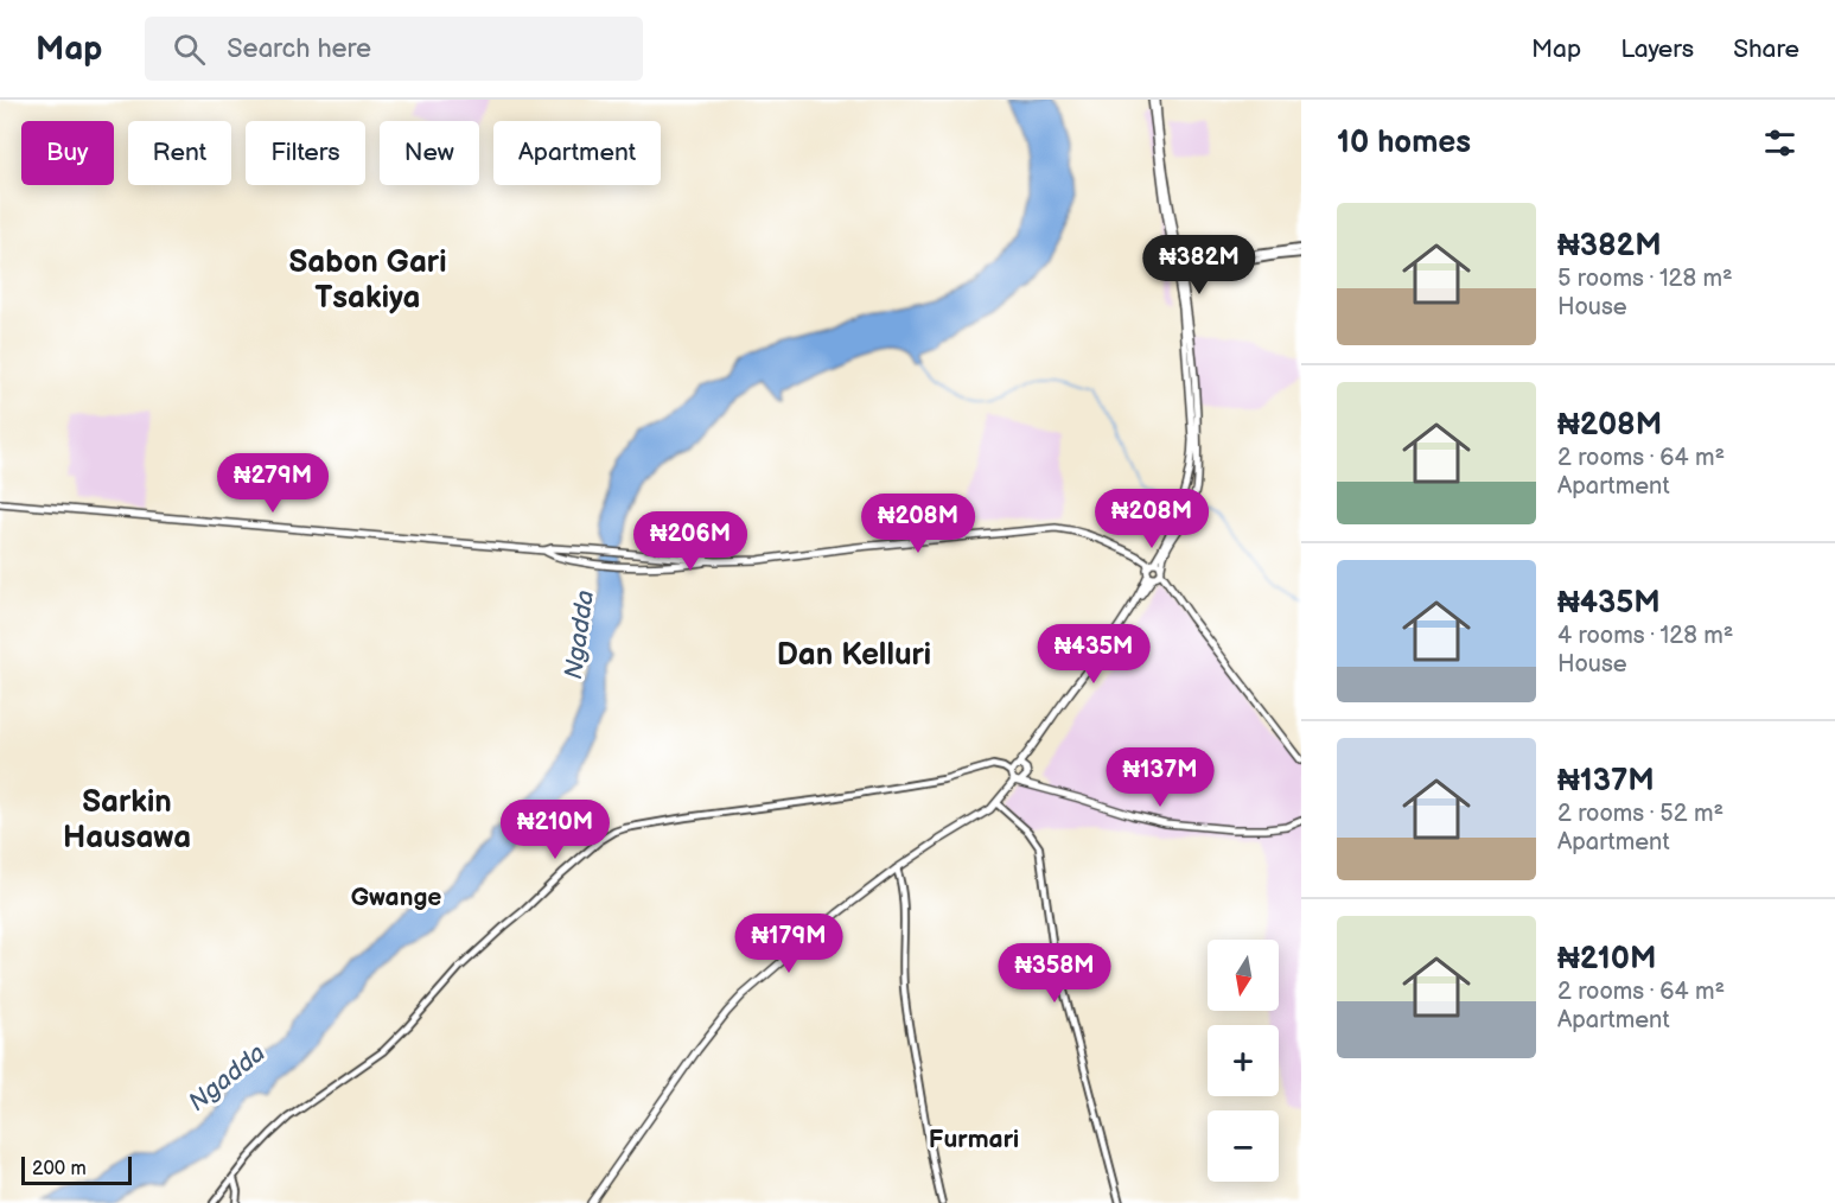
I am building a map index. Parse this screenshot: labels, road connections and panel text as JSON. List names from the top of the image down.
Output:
{
  "districts": [
    "Sabon Gari Tsakiya",
    "Dan Kelluri",
    "Sarkin Hausawa",
    "Gwange",
    "Furmari"
  ],
  "water": ["Ngadda"],
  "scale_bar": "200 m",
  "north": "bottom",
  "page": {
    "header": "Map",
    "search": "Search here",
    "nav": ["Map", "Layers", "Share"],
    "heading": "10 homes",
    "chip": [
      "Buy",
      "Rent",
      "Filters",
      "New",
      "Apartment"
    ],
    "list": [
      {
        "name": "₦382M",
        "note": "5 rooms · 128 m² · House"
      },
      {
        "name": "₦208M",
        "note": "2 rooms · 64 m² · Apartment"
      },
      {
        "name": "₦435M",
        "note": "4 rooms · 128 m² · House"
      },
      {
        "name": "₦137M",
        "note": "2 rooms · 52 m² · Apartment"
      },
      {
        "name": "₦210M",
        "note": "2 rooms · 64 m² · Apartment"
      }
    ],
    "price": [
      "₦382M",
      "₦279M",
      "₦208M",
      "₦208M",
      "₦206M",
      "₦435M",
      "₦137M",
      "₦210M",
      "₦179M",
      "₦358M"
    ],
    "map_buttons": ["+", "−"],
    "scale": "200 m"
  }
}
